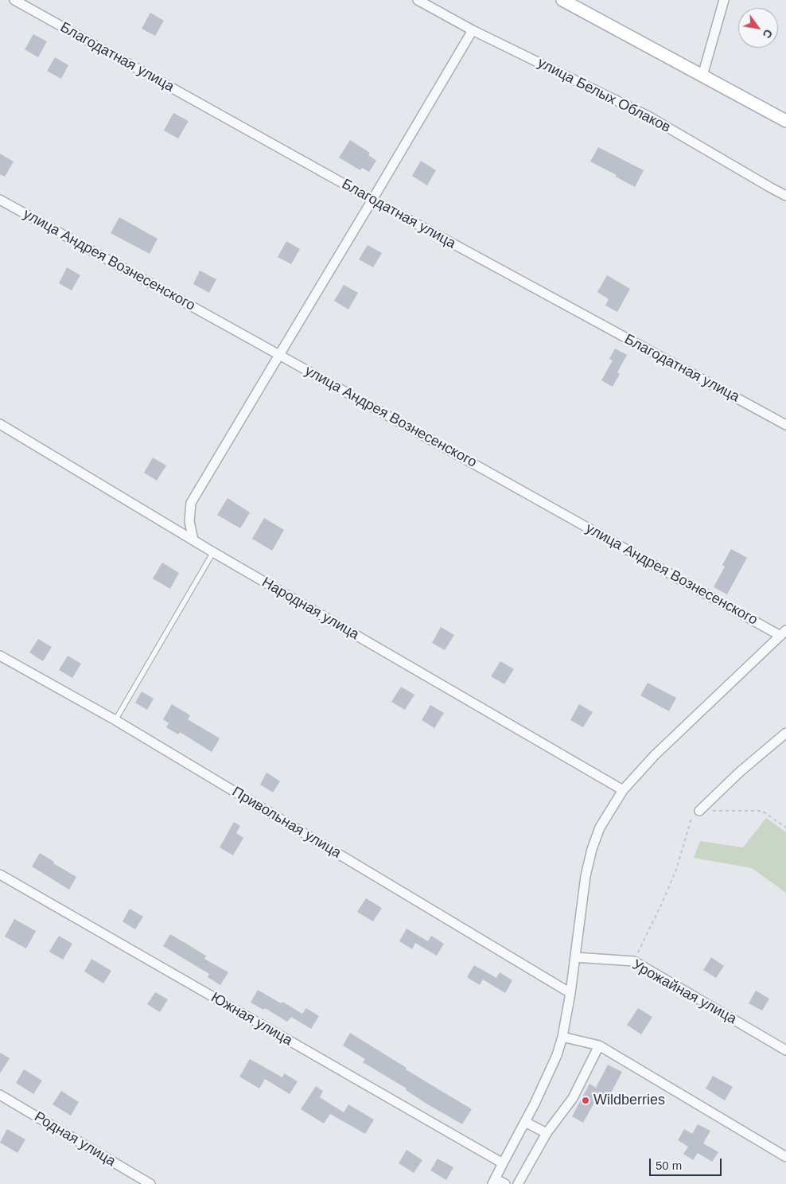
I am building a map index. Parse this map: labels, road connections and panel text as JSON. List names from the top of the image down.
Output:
{
  "streets": {
    "street": [
      "Благодатная улица",
      "улица Белых Облаков",
      "улица Андрея Вознесенского",
      "Народная улица",
      "Привольная улица",
      "Урожайная улица",
      "Южная улица",
      "Родная улица"
    ]
  },
  "places": ["Wildberries"],
  "scale_bar": "50 m",
  "north": "bottom right"
}
